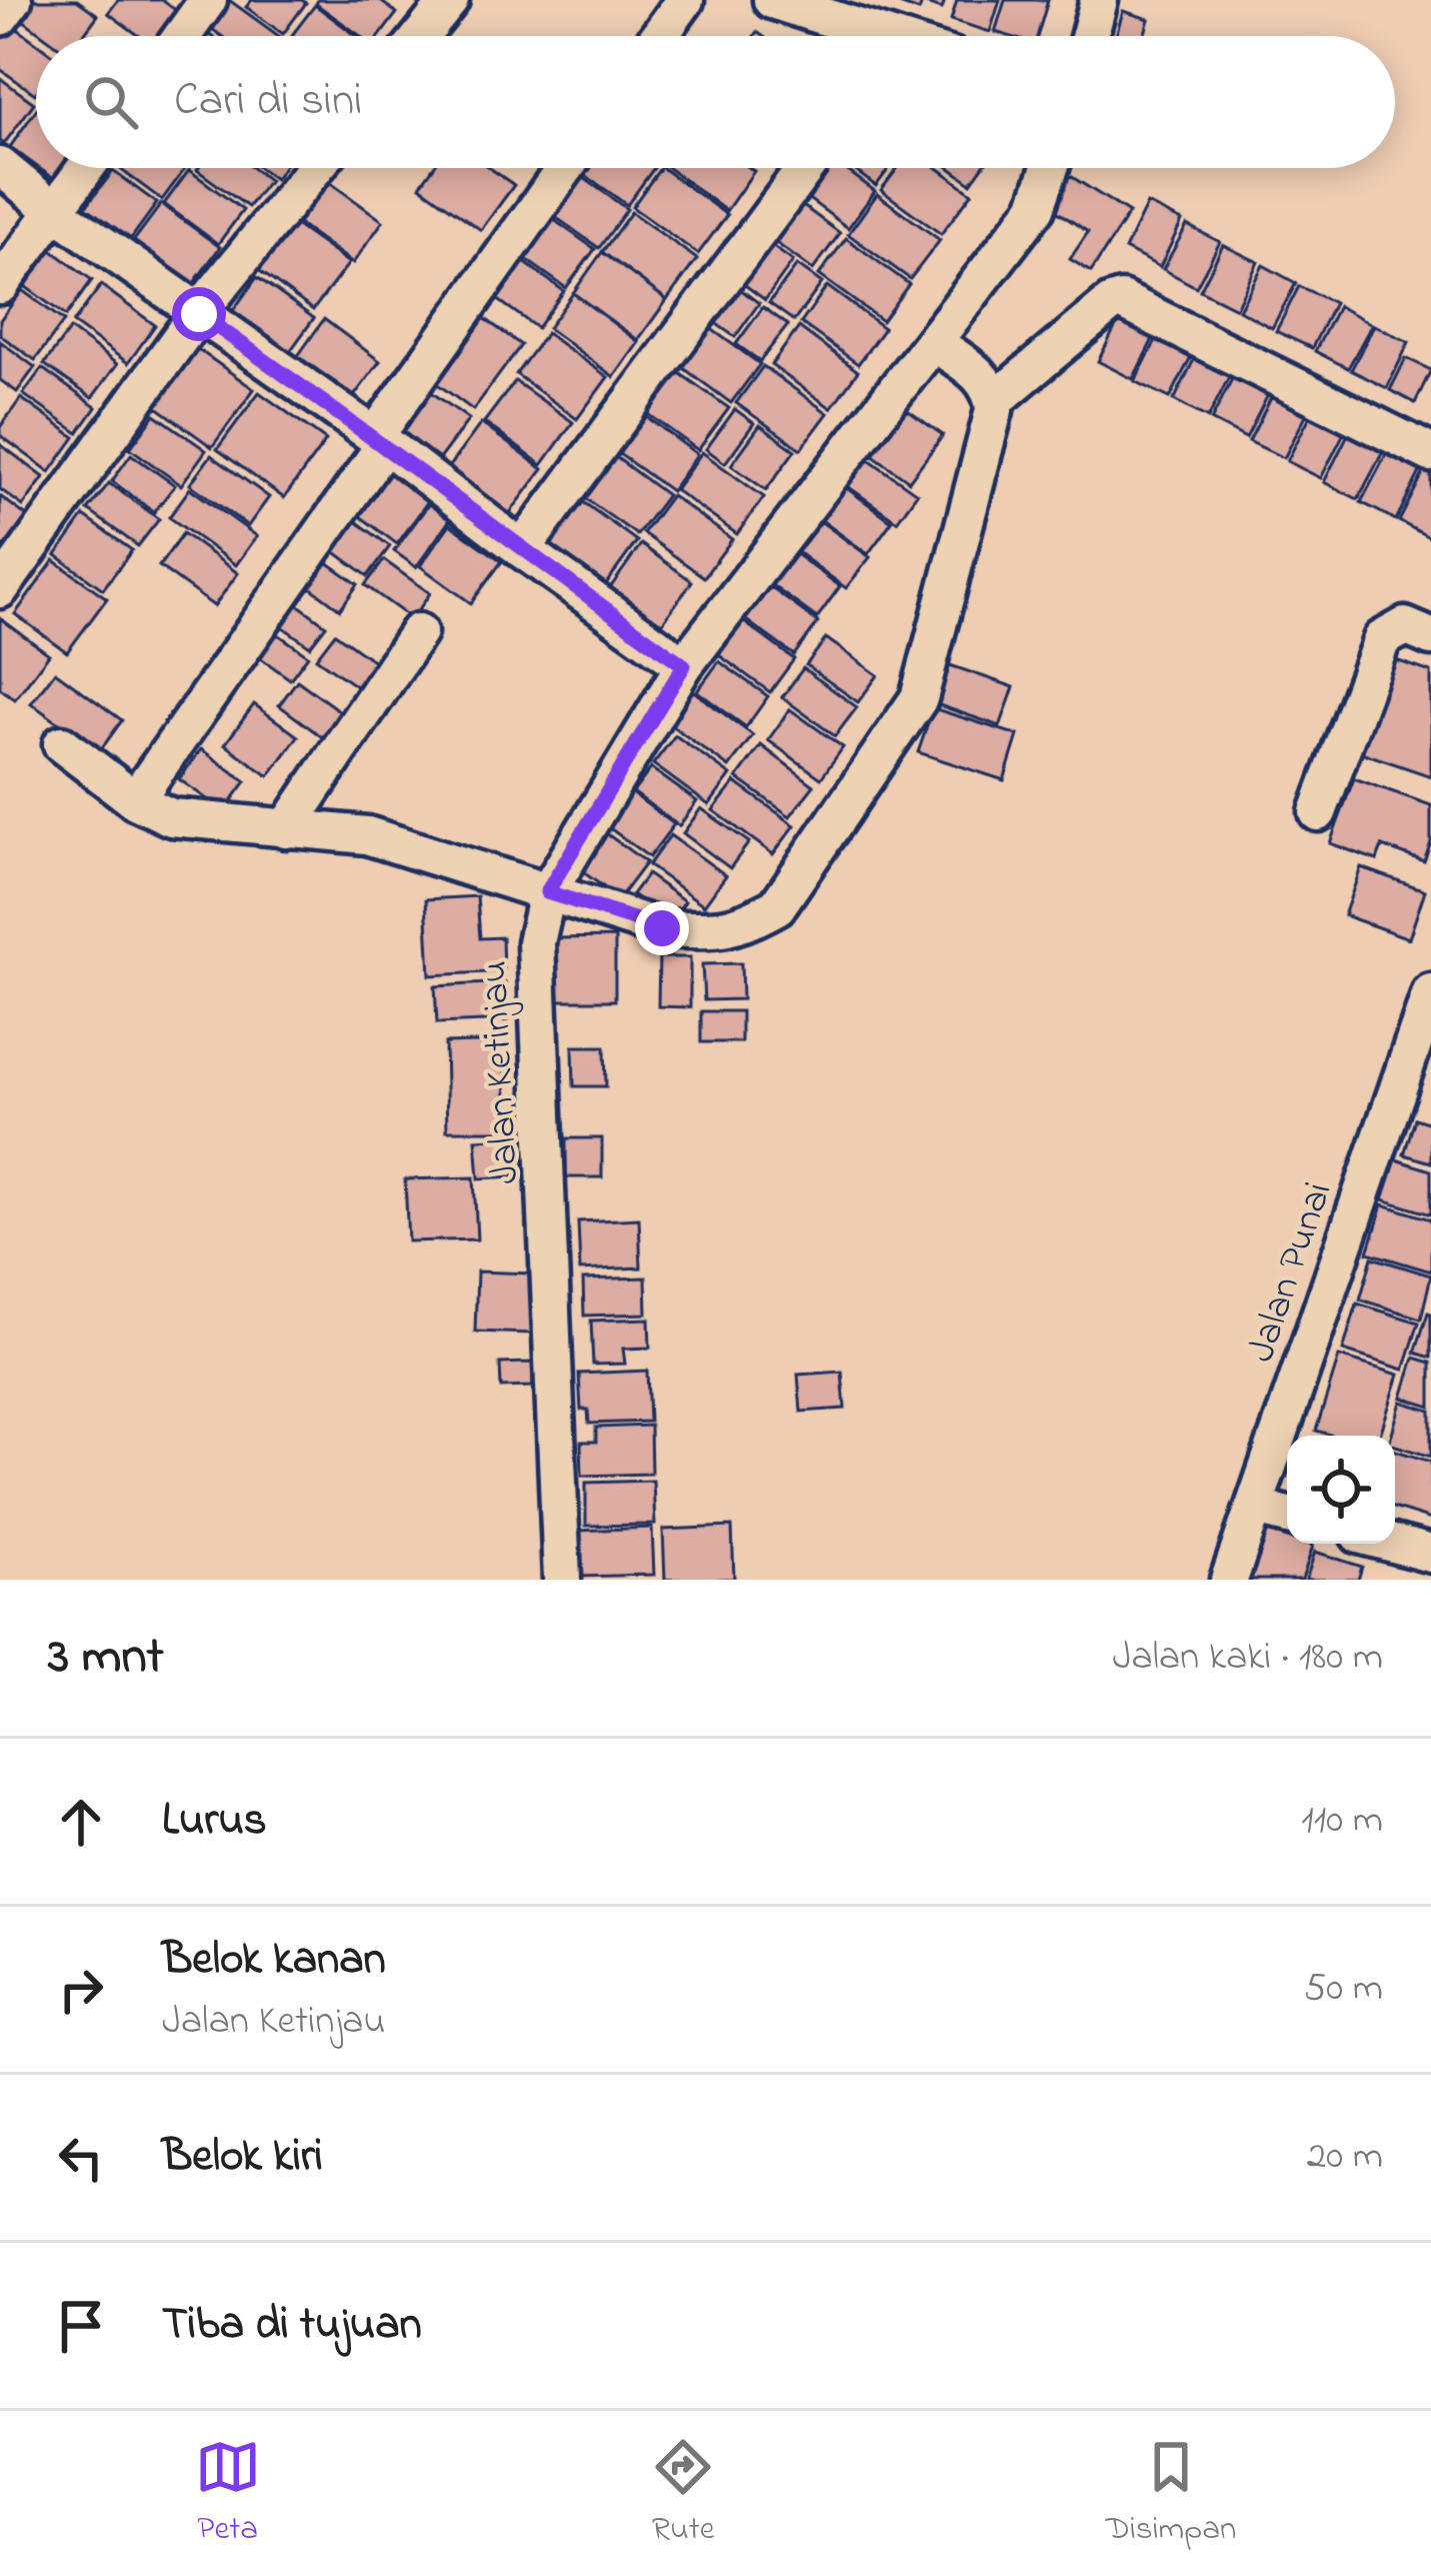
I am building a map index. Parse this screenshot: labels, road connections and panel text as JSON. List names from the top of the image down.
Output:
{
  "streets": {
    "street": ["Jalan Ketinjau", "Jalan Punai"]
  },
  "page": {
    "search": "Cari di sini",
    "heading": ["3 mnt", "Jalan kaki · 180 m"],
    "list": [
      ["Lurus", "110 m"],
      ["Belok kanan", "Jalan Ketinjau", "50 m"],
      ["Belok kiri", "20 m"],
      "Tiba di tujuan"
    ],
    "nav": ["Peta", "Rute", "Disimpan"]
  }
}
